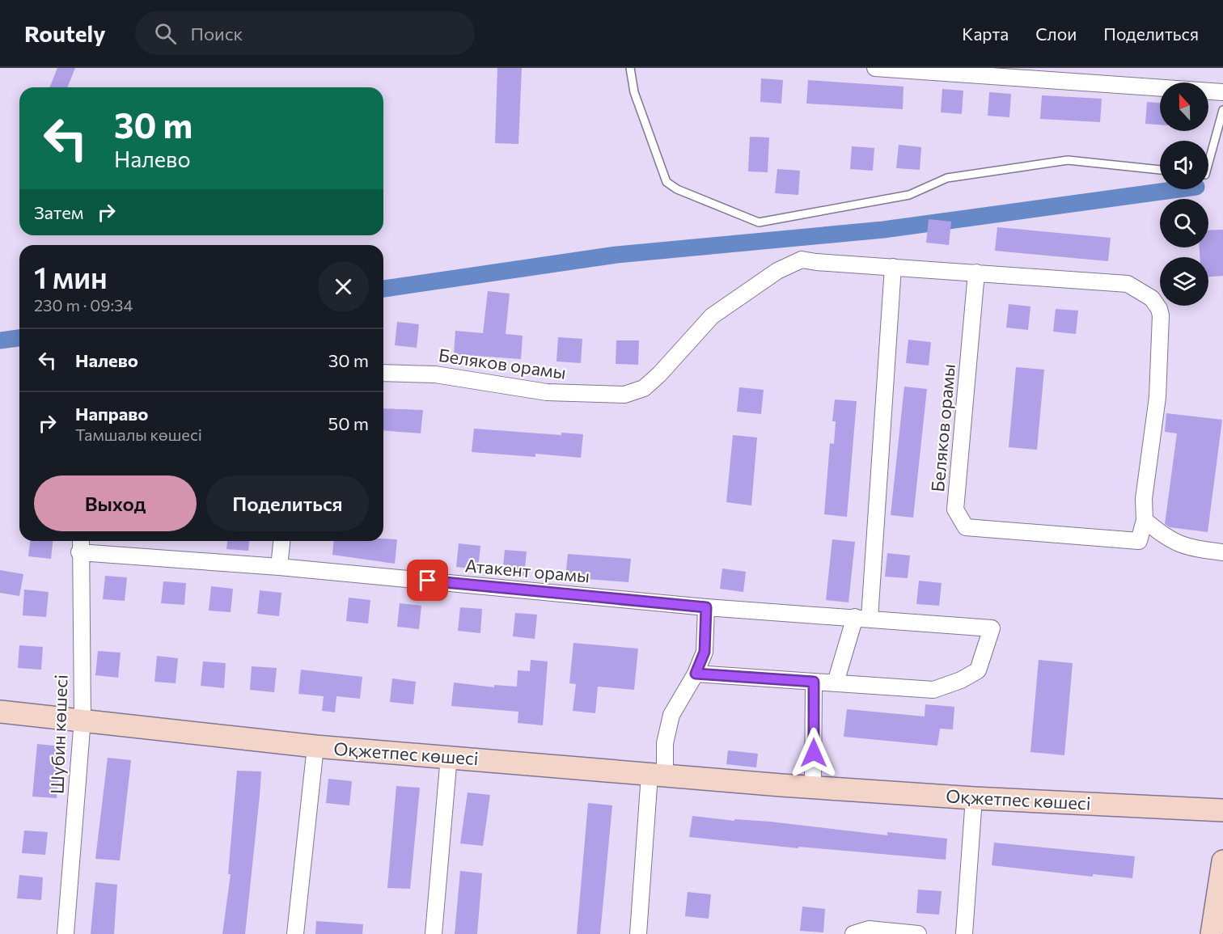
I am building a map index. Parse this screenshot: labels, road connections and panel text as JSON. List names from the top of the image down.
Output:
{
  "streets": {
    "street": [
      "Беляков орамы",
      "Атакент орамы",
      "Шубин көшесі",
      "Оқжетпес көшесі"
    ]
  },
  "crossings": [
    ["Атакент орамы", "Шубин көшесі"],
    ["Шубин көшесі", "Оқжетпес көшесі"]
  ],
  "north": "top",
  "page": {
    "header": "Routely",
    "search": "Поиск",
    "nav": ["Карта", "Слои", "Поделиться"],
    "turn": ["30 m", "Налево"],
    "then": "Затем",
    "heading": ["1 мин", "230 m · 09:34"],
    "list": [
      {
        "name": "Налево",
        "value": "30 m"
      },
      {
        "name": "Направо",
        "note": "Тамшалы көшесі",
        "value": "50 m"
      }
    ],
    "buttons": ["Выход", "Поделиться"]
  }
}
